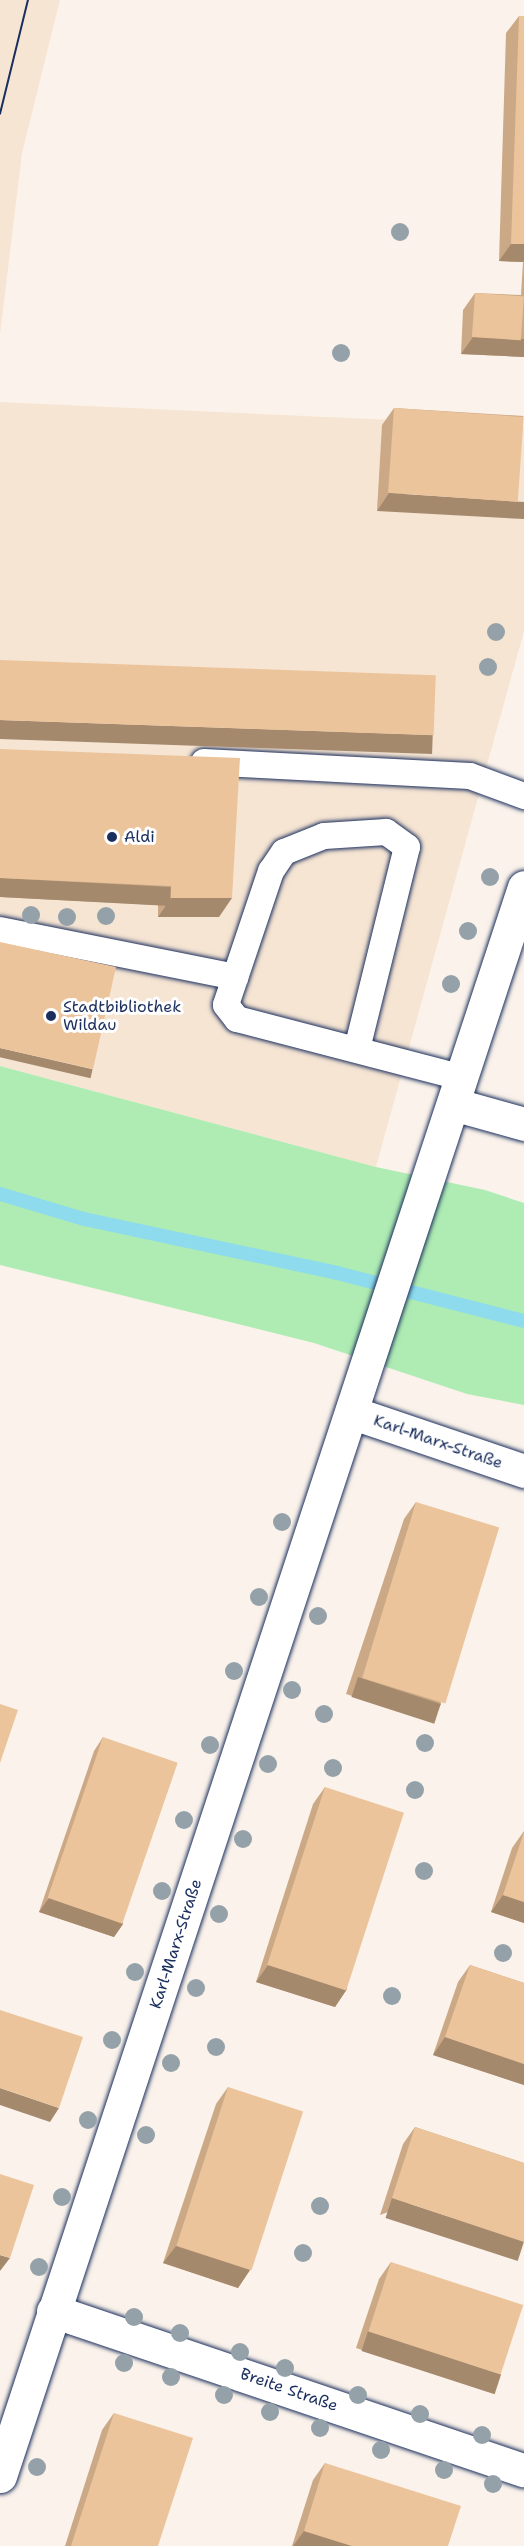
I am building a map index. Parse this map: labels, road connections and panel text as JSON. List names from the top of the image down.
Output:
{
  "streets": {
    "main road": ["Karl-Marx-Straße", "Breite Straße"]
  },
  "crossings": [
    ["Karl-Marx-Straße", "Breite Straße"]
  ],
  "places": ["Aldi", "Stadtbibliothek Wildau"]
}
